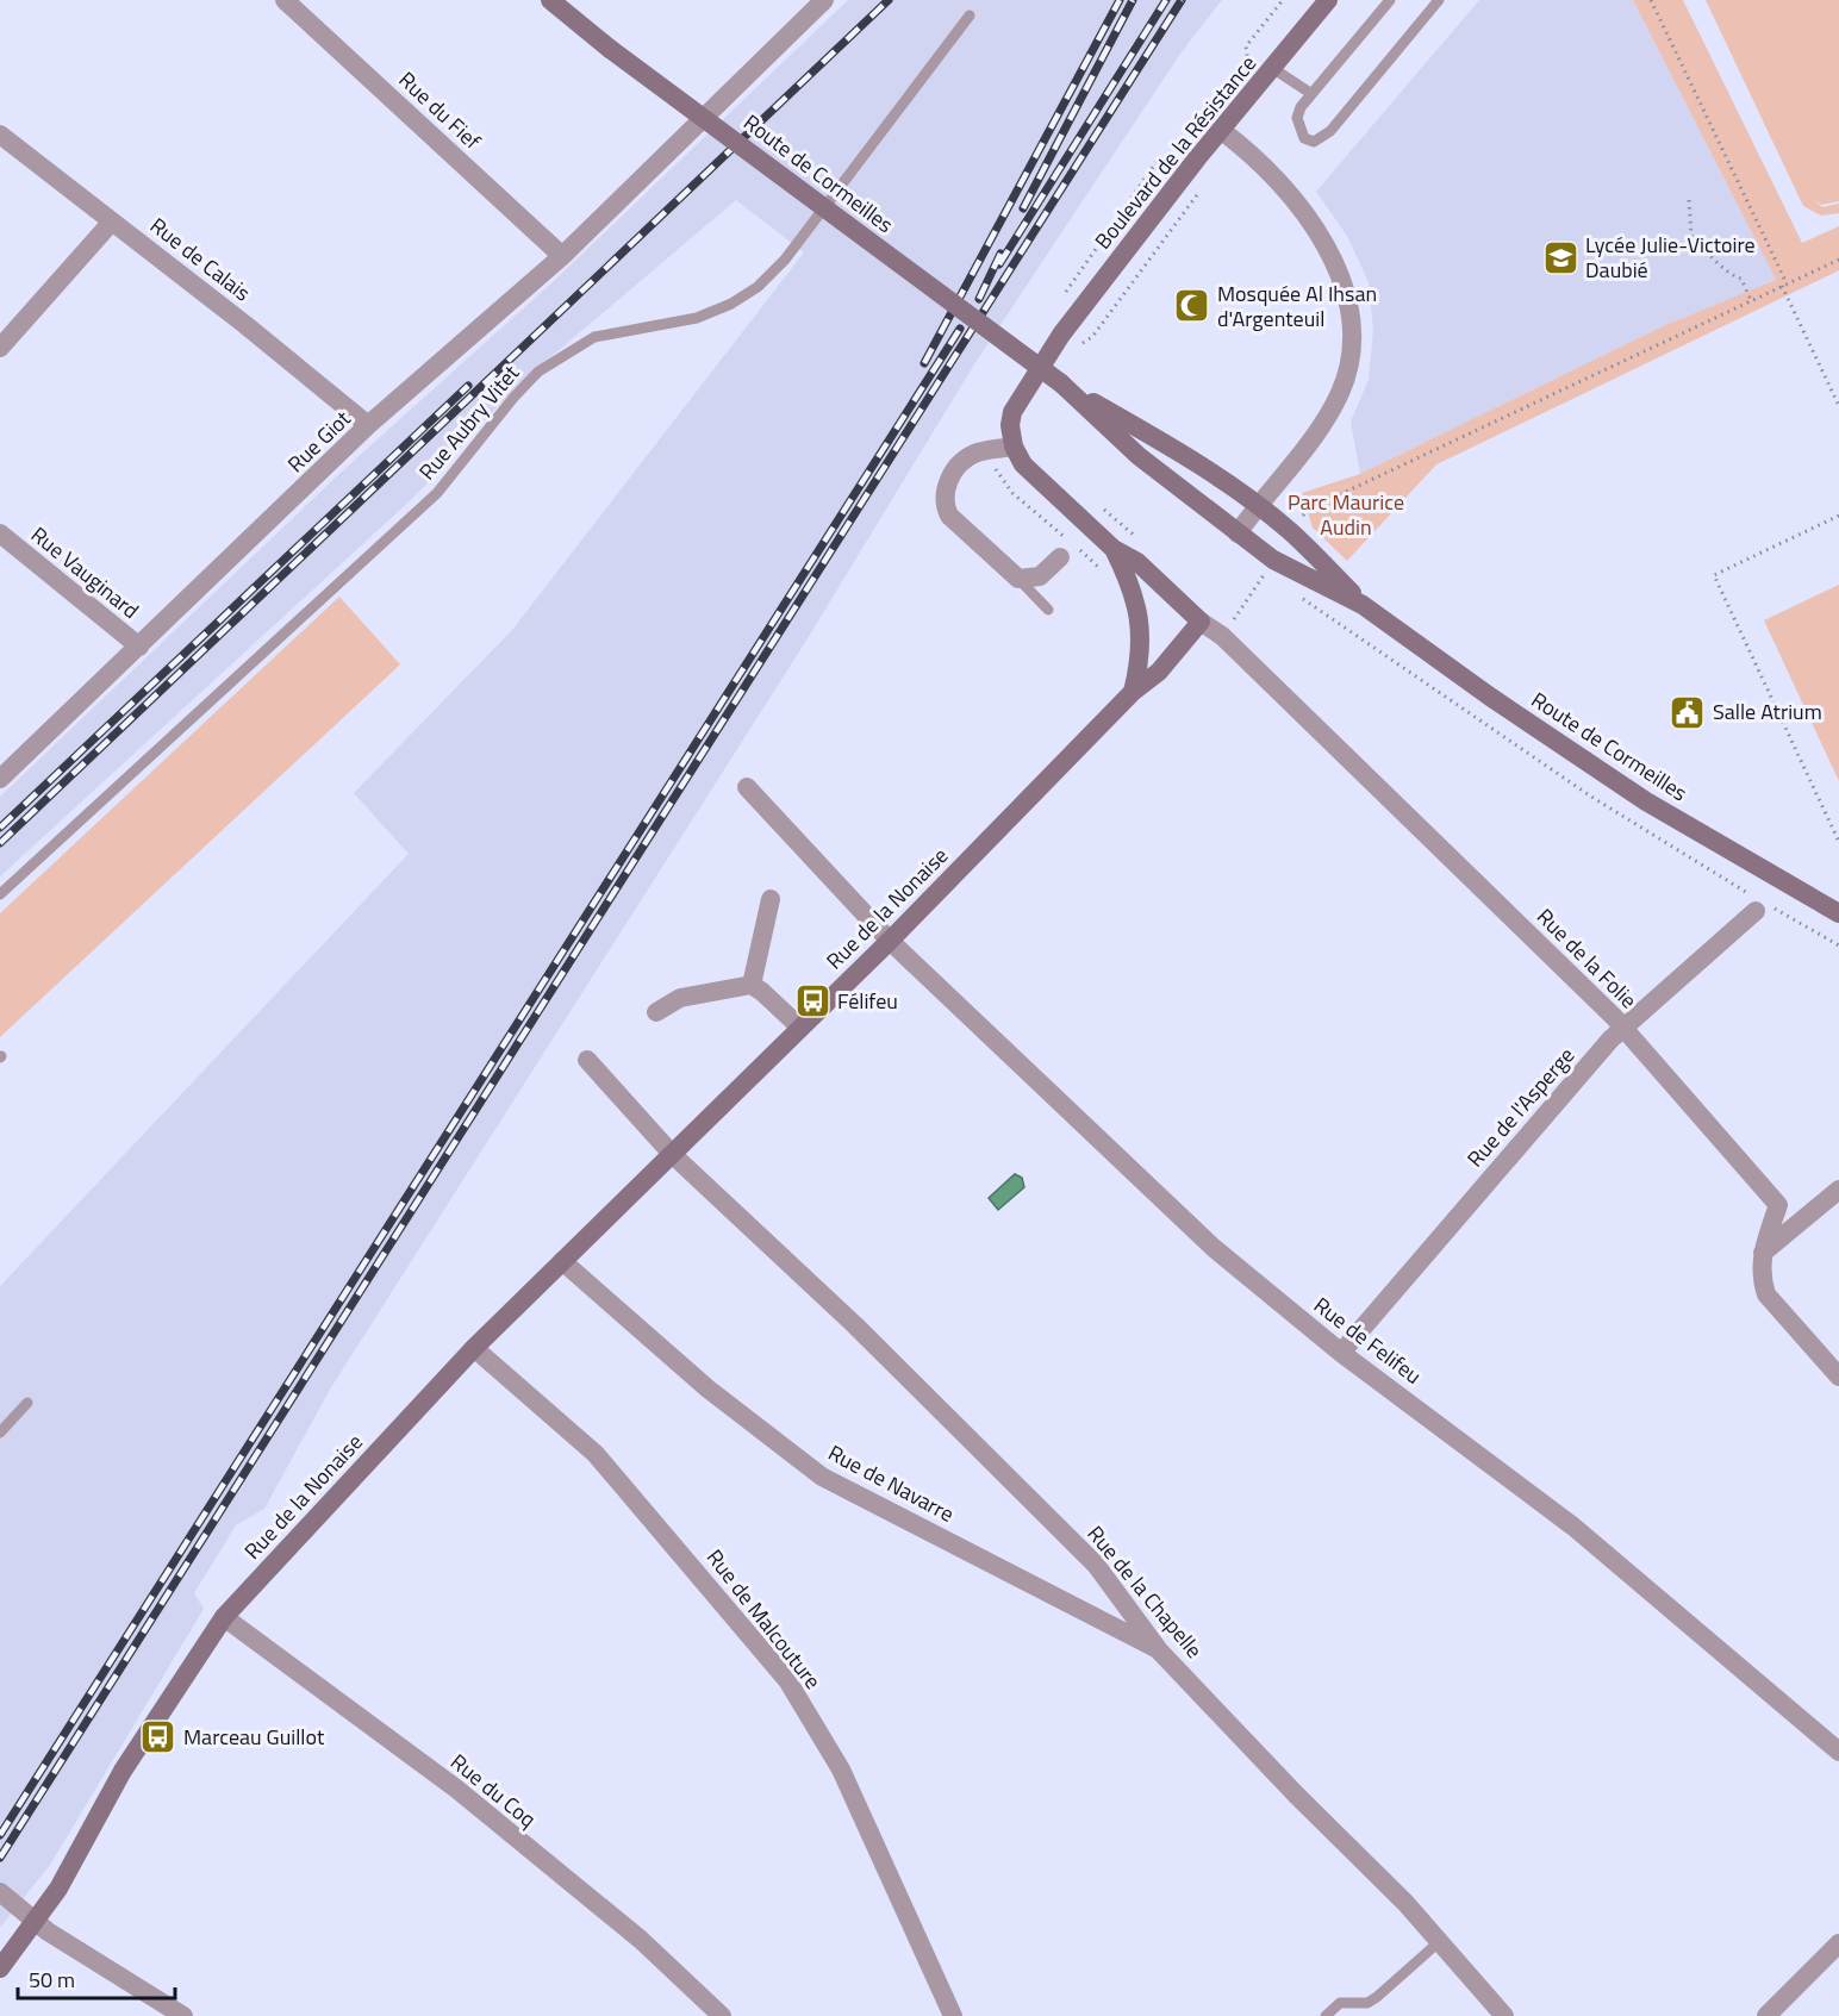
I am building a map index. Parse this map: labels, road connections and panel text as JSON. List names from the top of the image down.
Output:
{
  "streets": {
    "main road": ["Boulevard de la Résistance", "Route de Cormeilles", "Rue de la Nonaise"],
    "street": [
      "Rue du Fief",
      "Rue de Calais",
      "Rue Giot",
      "Rue Vauginard",
      "Rue de la Folie",
      "Rue de l'Asperge",
      "Rue de Felifeu",
      "Rue de Navarre",
      "Rue de la Chapelle",
      "Rue de Malcouture",
      "Rue du Coq"
    ],
    "lane": ["Rue Aubry Vitet"]
  },
  "crossings": [
    ["Rue du Fief", "Rue Giot"],
    ["Rue de Calais", "Rue Giot"],
    ["Rue Giot", "Rue Vauginard"],
    ["Rue de la Nonaise", "Rue de la Folie"],
    ["Rue de la Nonaise", "Rue de Felifeu"],
    ["Rue de la Nonaise", "Rue de Navarre"],
    ["Rue de la Nonaise", "Rue de la Chapelle"],
    ["Rue de la Nonaise", "Rue de Malcouture"],
    ["Rue de la Nonaise", "Rue du Coq"],
    ["Rue de la Folie", "Rue de l'Asperge"],
    ["Rue de l'Asperge", "Rue de Felifeu"],
    ["Rue de Navarre", "Rue de la Chapelle"]
  ],
  "parks": ["Parc Maurice Audin"],
  "places": {
    "school or university": ["Lycée Julie-Victoire Daubié"],
    "mosque": ["Mosquée Al Ihsan d'Argenteuil"],
    "public building": ["Salle Atrium"],
    "bus stop": ["Félifeu", "Marceau Guillot"]
  },
  "scale_bar": "50 m"
}
